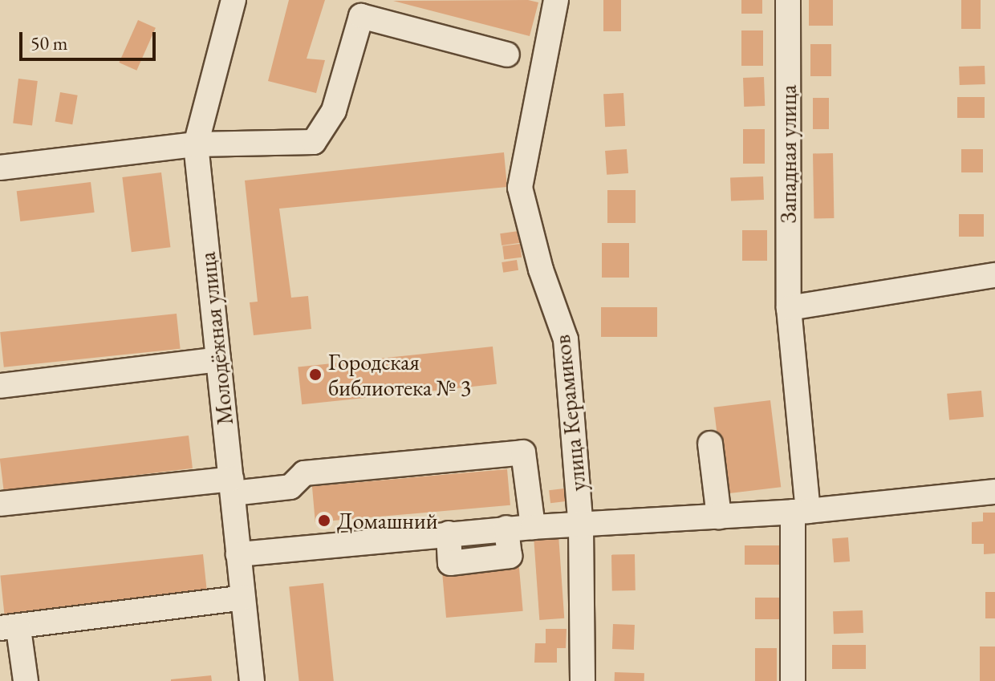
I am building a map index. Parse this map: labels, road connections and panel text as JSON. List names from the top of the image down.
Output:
{
  "streets": {
    "street": ["Западная улица", "Молодёжная улица", "улица Керамиков"]
  },
  "places": ["Городская библиотека № 3", "Домашний"],
  "scale_bar": "50 m"
}
